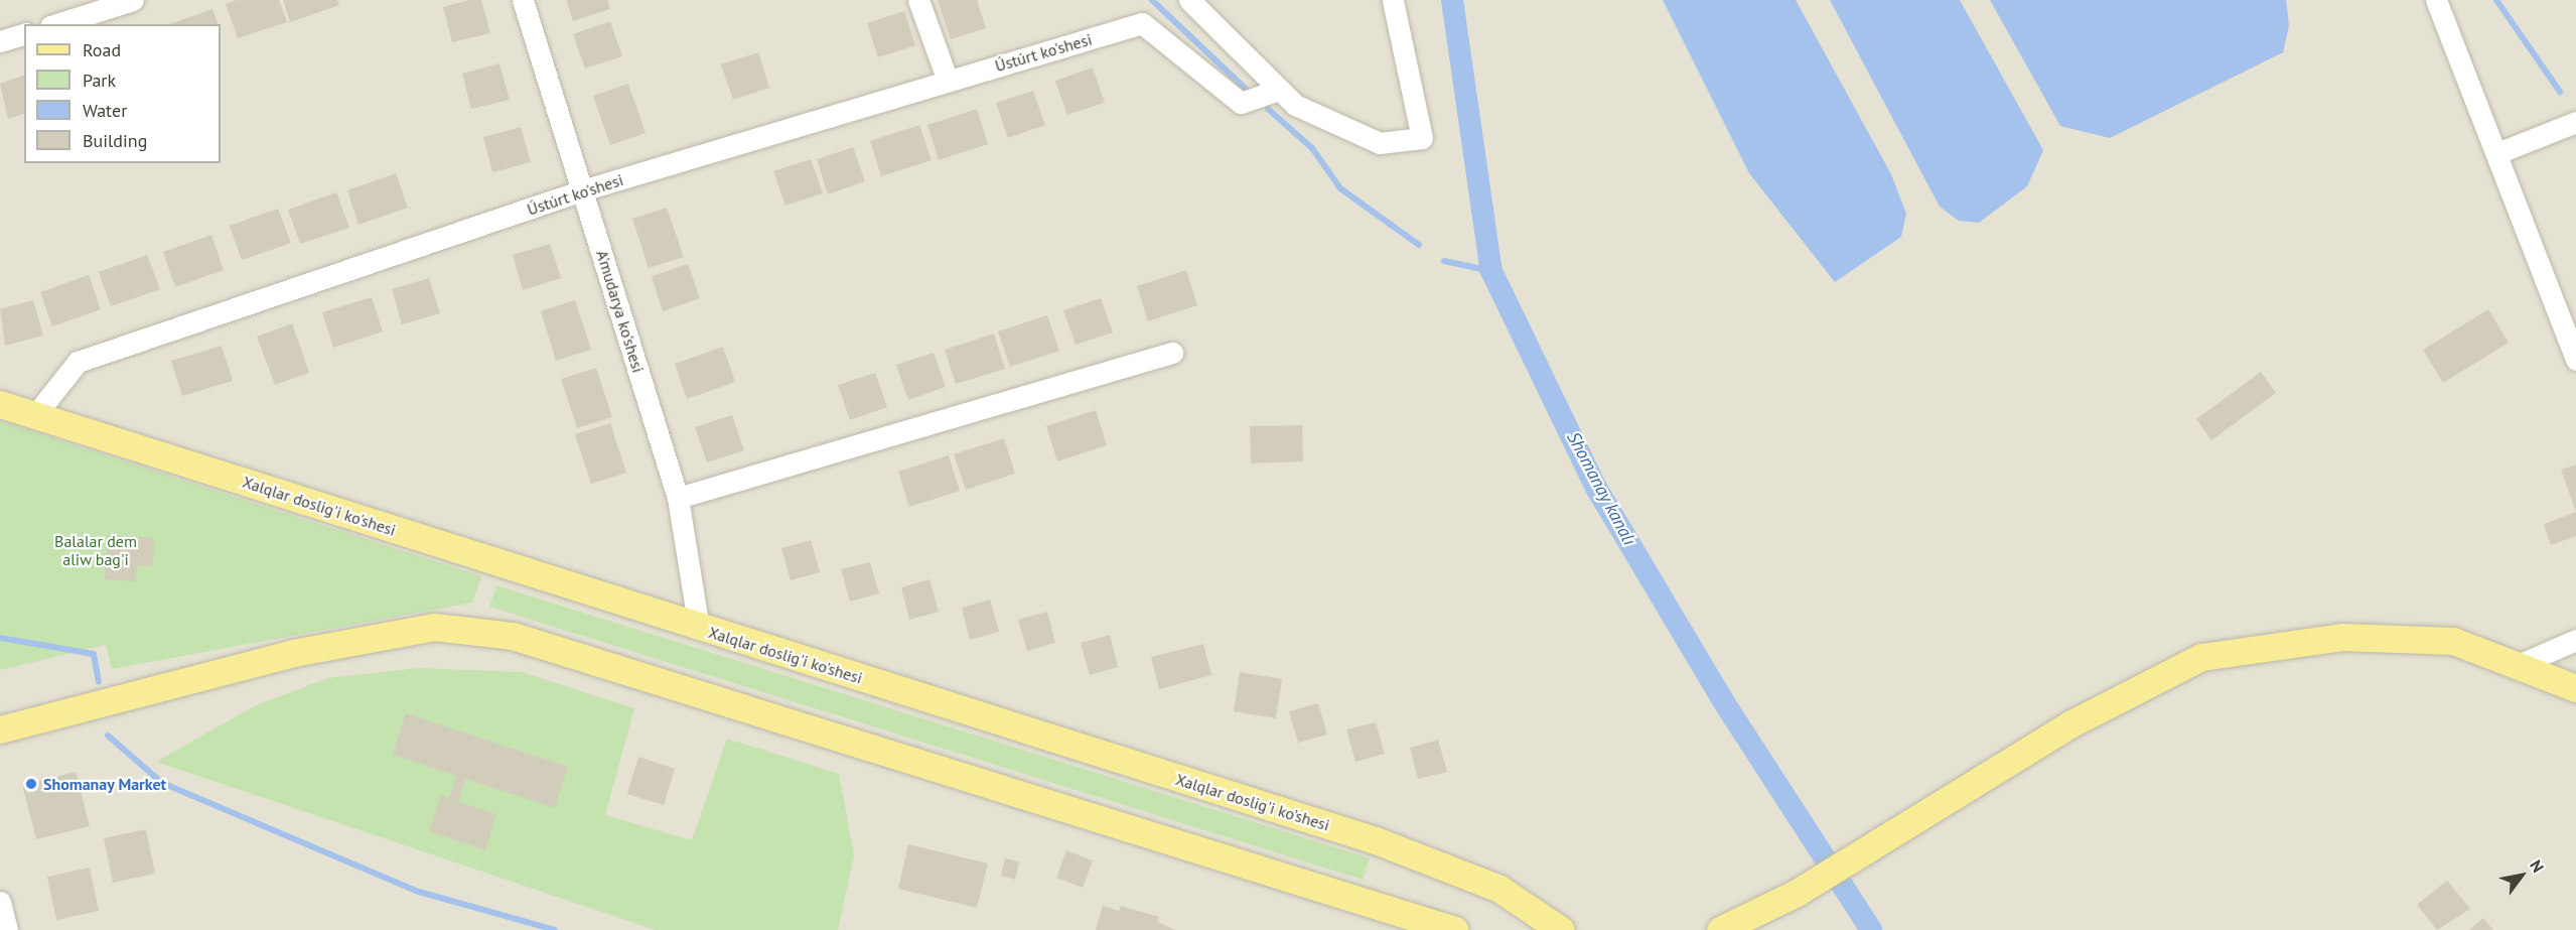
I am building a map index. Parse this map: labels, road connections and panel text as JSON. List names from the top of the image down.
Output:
{
  "streets": {
    "main road": ["Xalqlar doslig'i ko'shesi"],
    "street": ["Ústúrt ko'shesi", "A'mudarya ko'shesi"]
  },
  "crossings": [
    ["Ústúrt ko'shesi", "A'mudarya ko'shesi"],
    ["Ústúrt ko'shesi", "Xalqlar doslig'i ko'shesi"],
    ["A'mudarya ko'shesi", "Xalqlar doslig'i ko'shesi"]
  ],
  "water": ["Shomanay kanalı"],
  "parks": ["Balalar dem aliw bag'i"],
  "places": ["Shomanay Market"],
  "legend": [
    "Road",
    "Park",
    "Water",
    "Building"
  ],
  "north": "top right"
}
